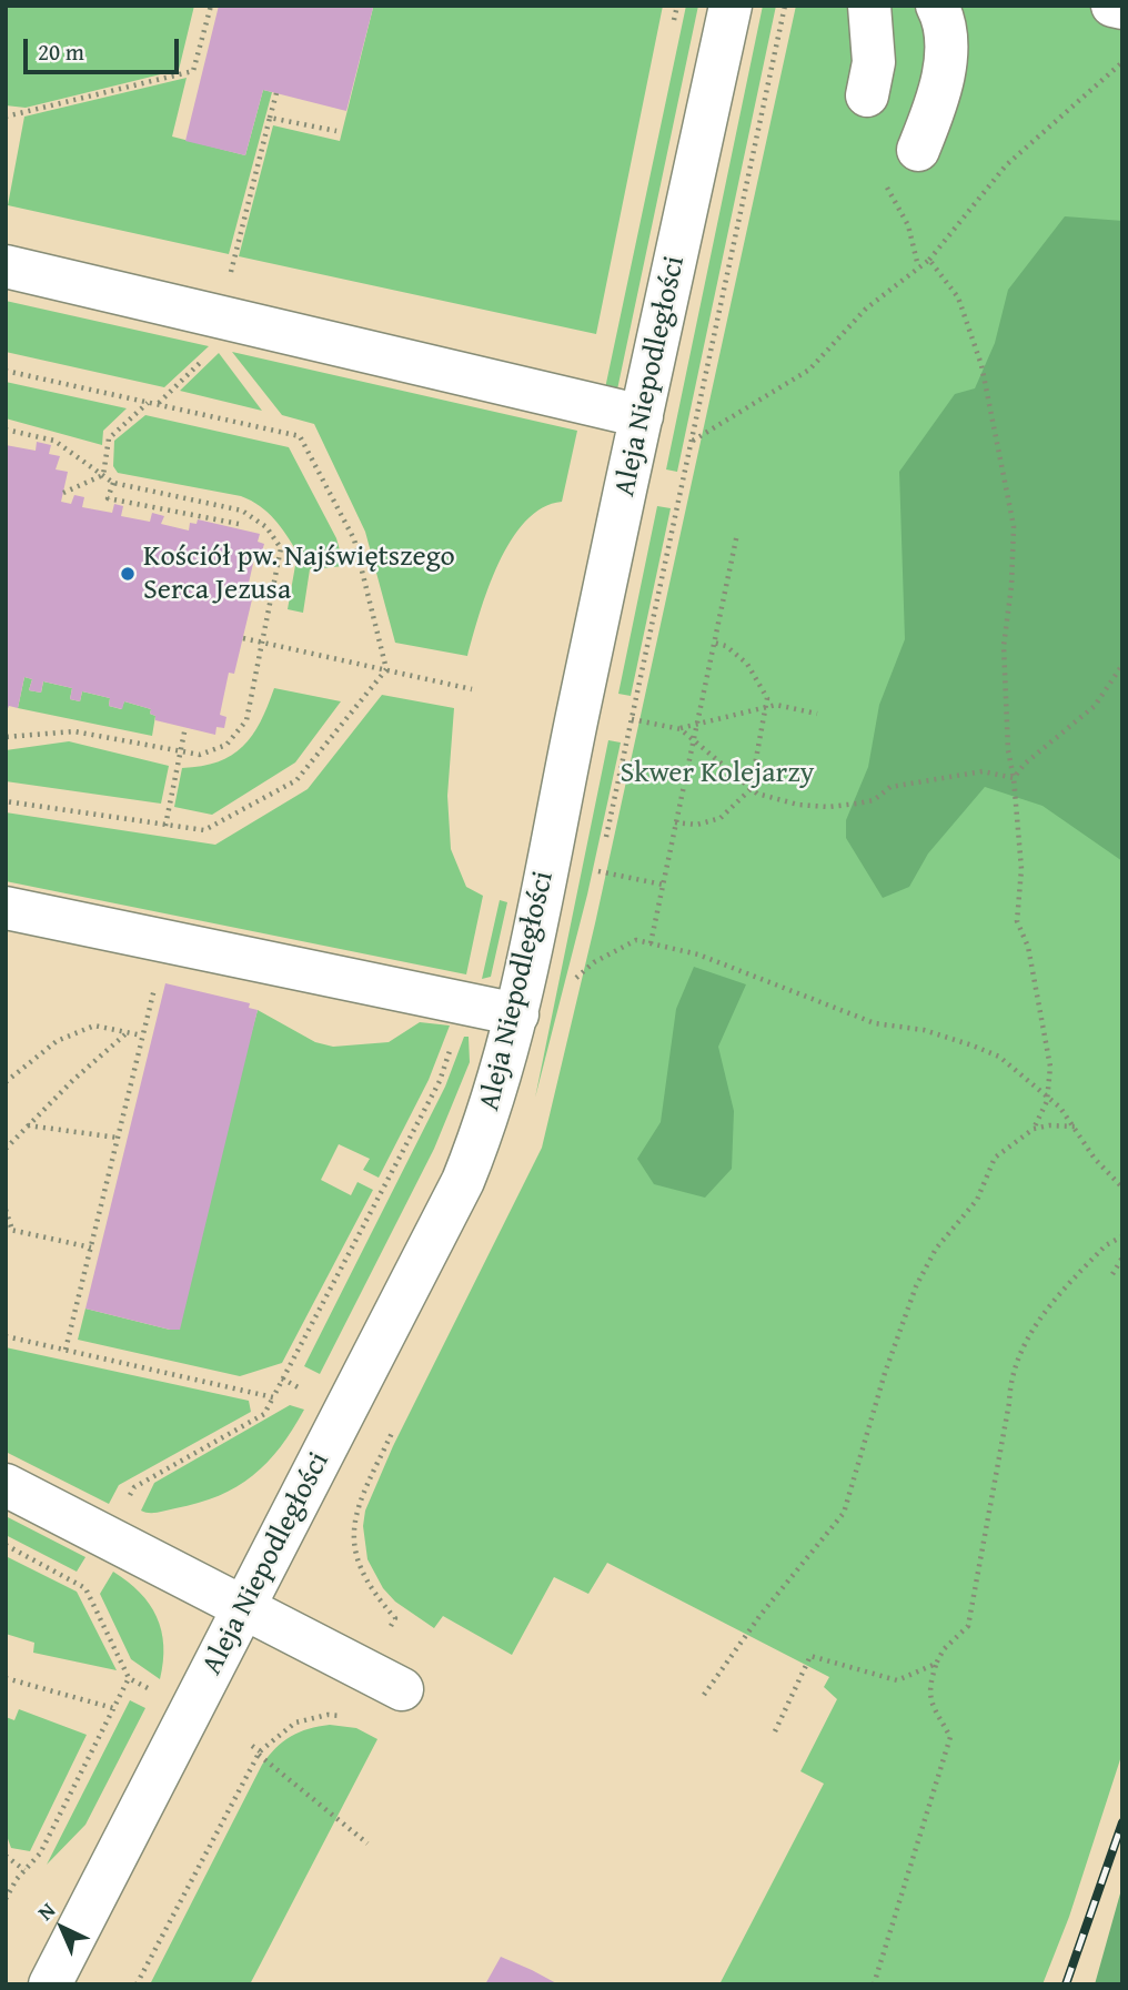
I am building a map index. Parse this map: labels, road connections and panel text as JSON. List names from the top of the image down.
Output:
{
  "streets": {
    "street": ["Aleja Niepodległości"]
  },
  "parks": ["Skwer Kolejarzy"],
  "places": ["Kościół pw. Najświętszego Serca Jezusa"],
  "scale_bar": "20 m",
  "north": "top left"
}
